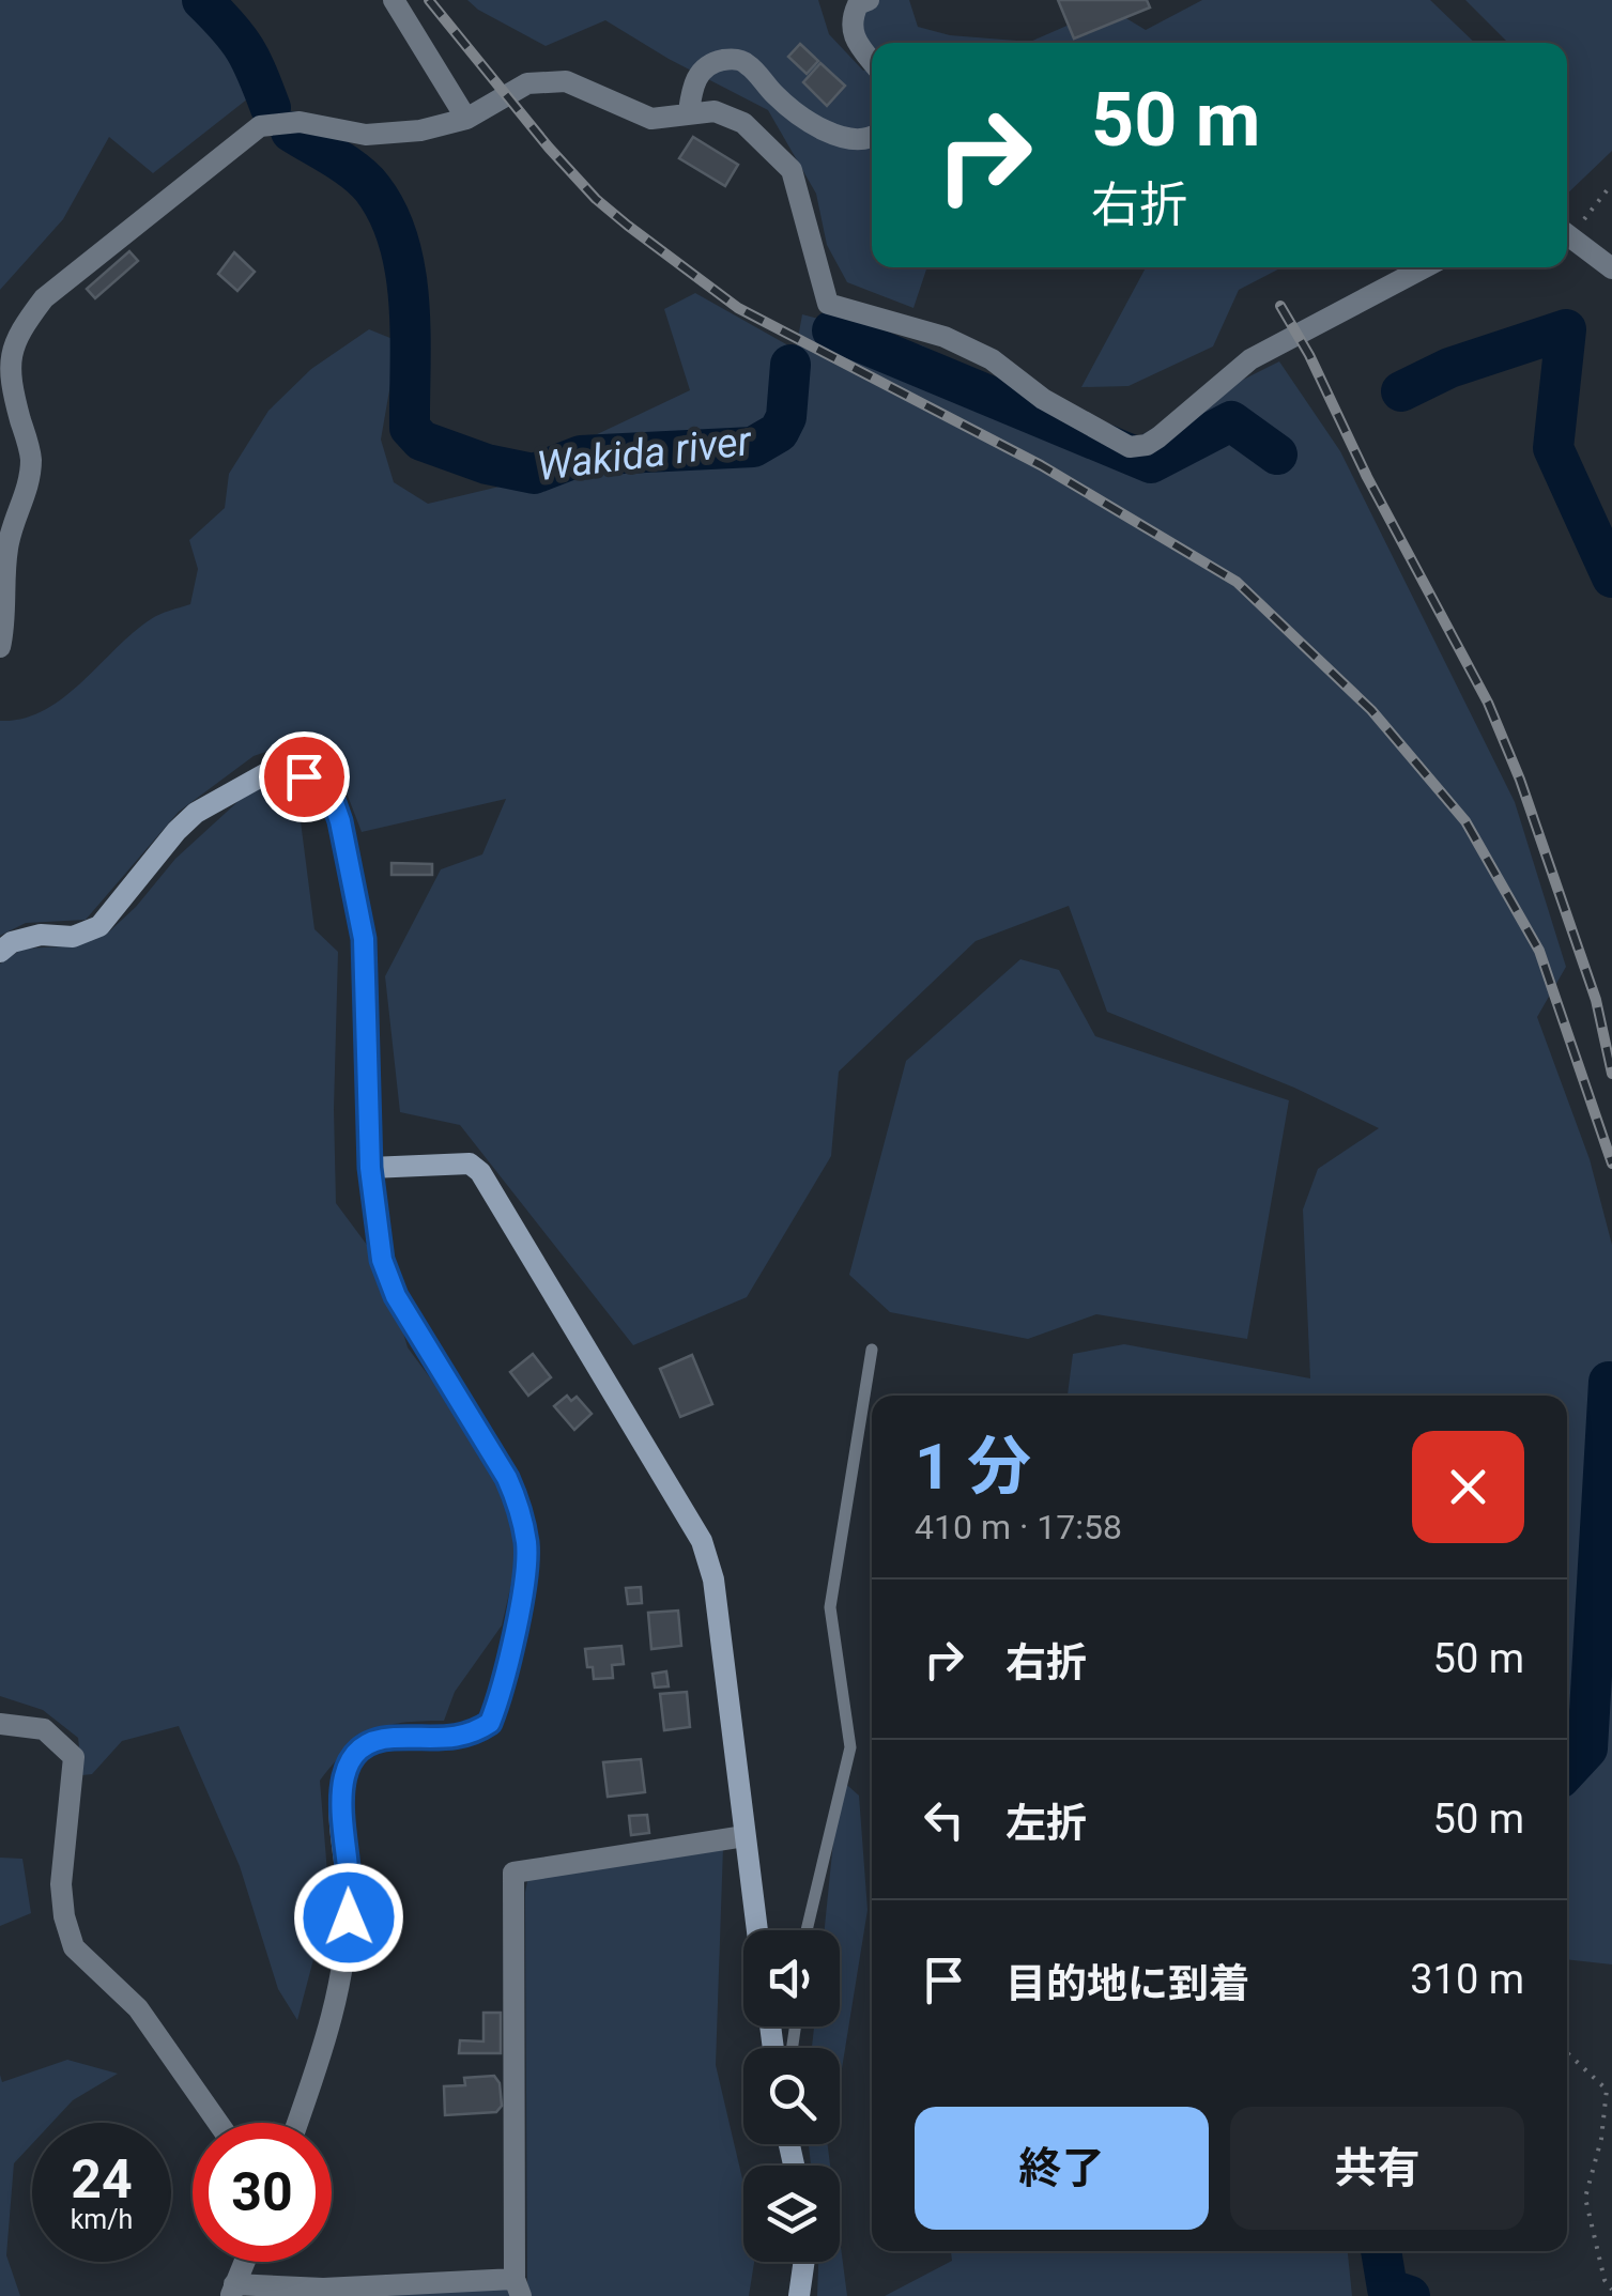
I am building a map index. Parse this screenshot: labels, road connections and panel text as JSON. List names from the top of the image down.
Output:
{
  "water": ["Wakida river"],
  "page": {
    "turn": ["50 m", "右折"],
    "heading": ["1 分", "410 m · 17:58"],
    "list": [
      {
        "name": "右折",
        "value": "50 m"
      },
      {
        "name": "左折",
        "value": "50 m"
      },
      {
        "name": "目的地に到着",
        "value": "310 m"
      }
    ],
    "buttons": ["終了", "共有"],
    "speed": "24 km/h",
    "limit": "30"
  }
}
